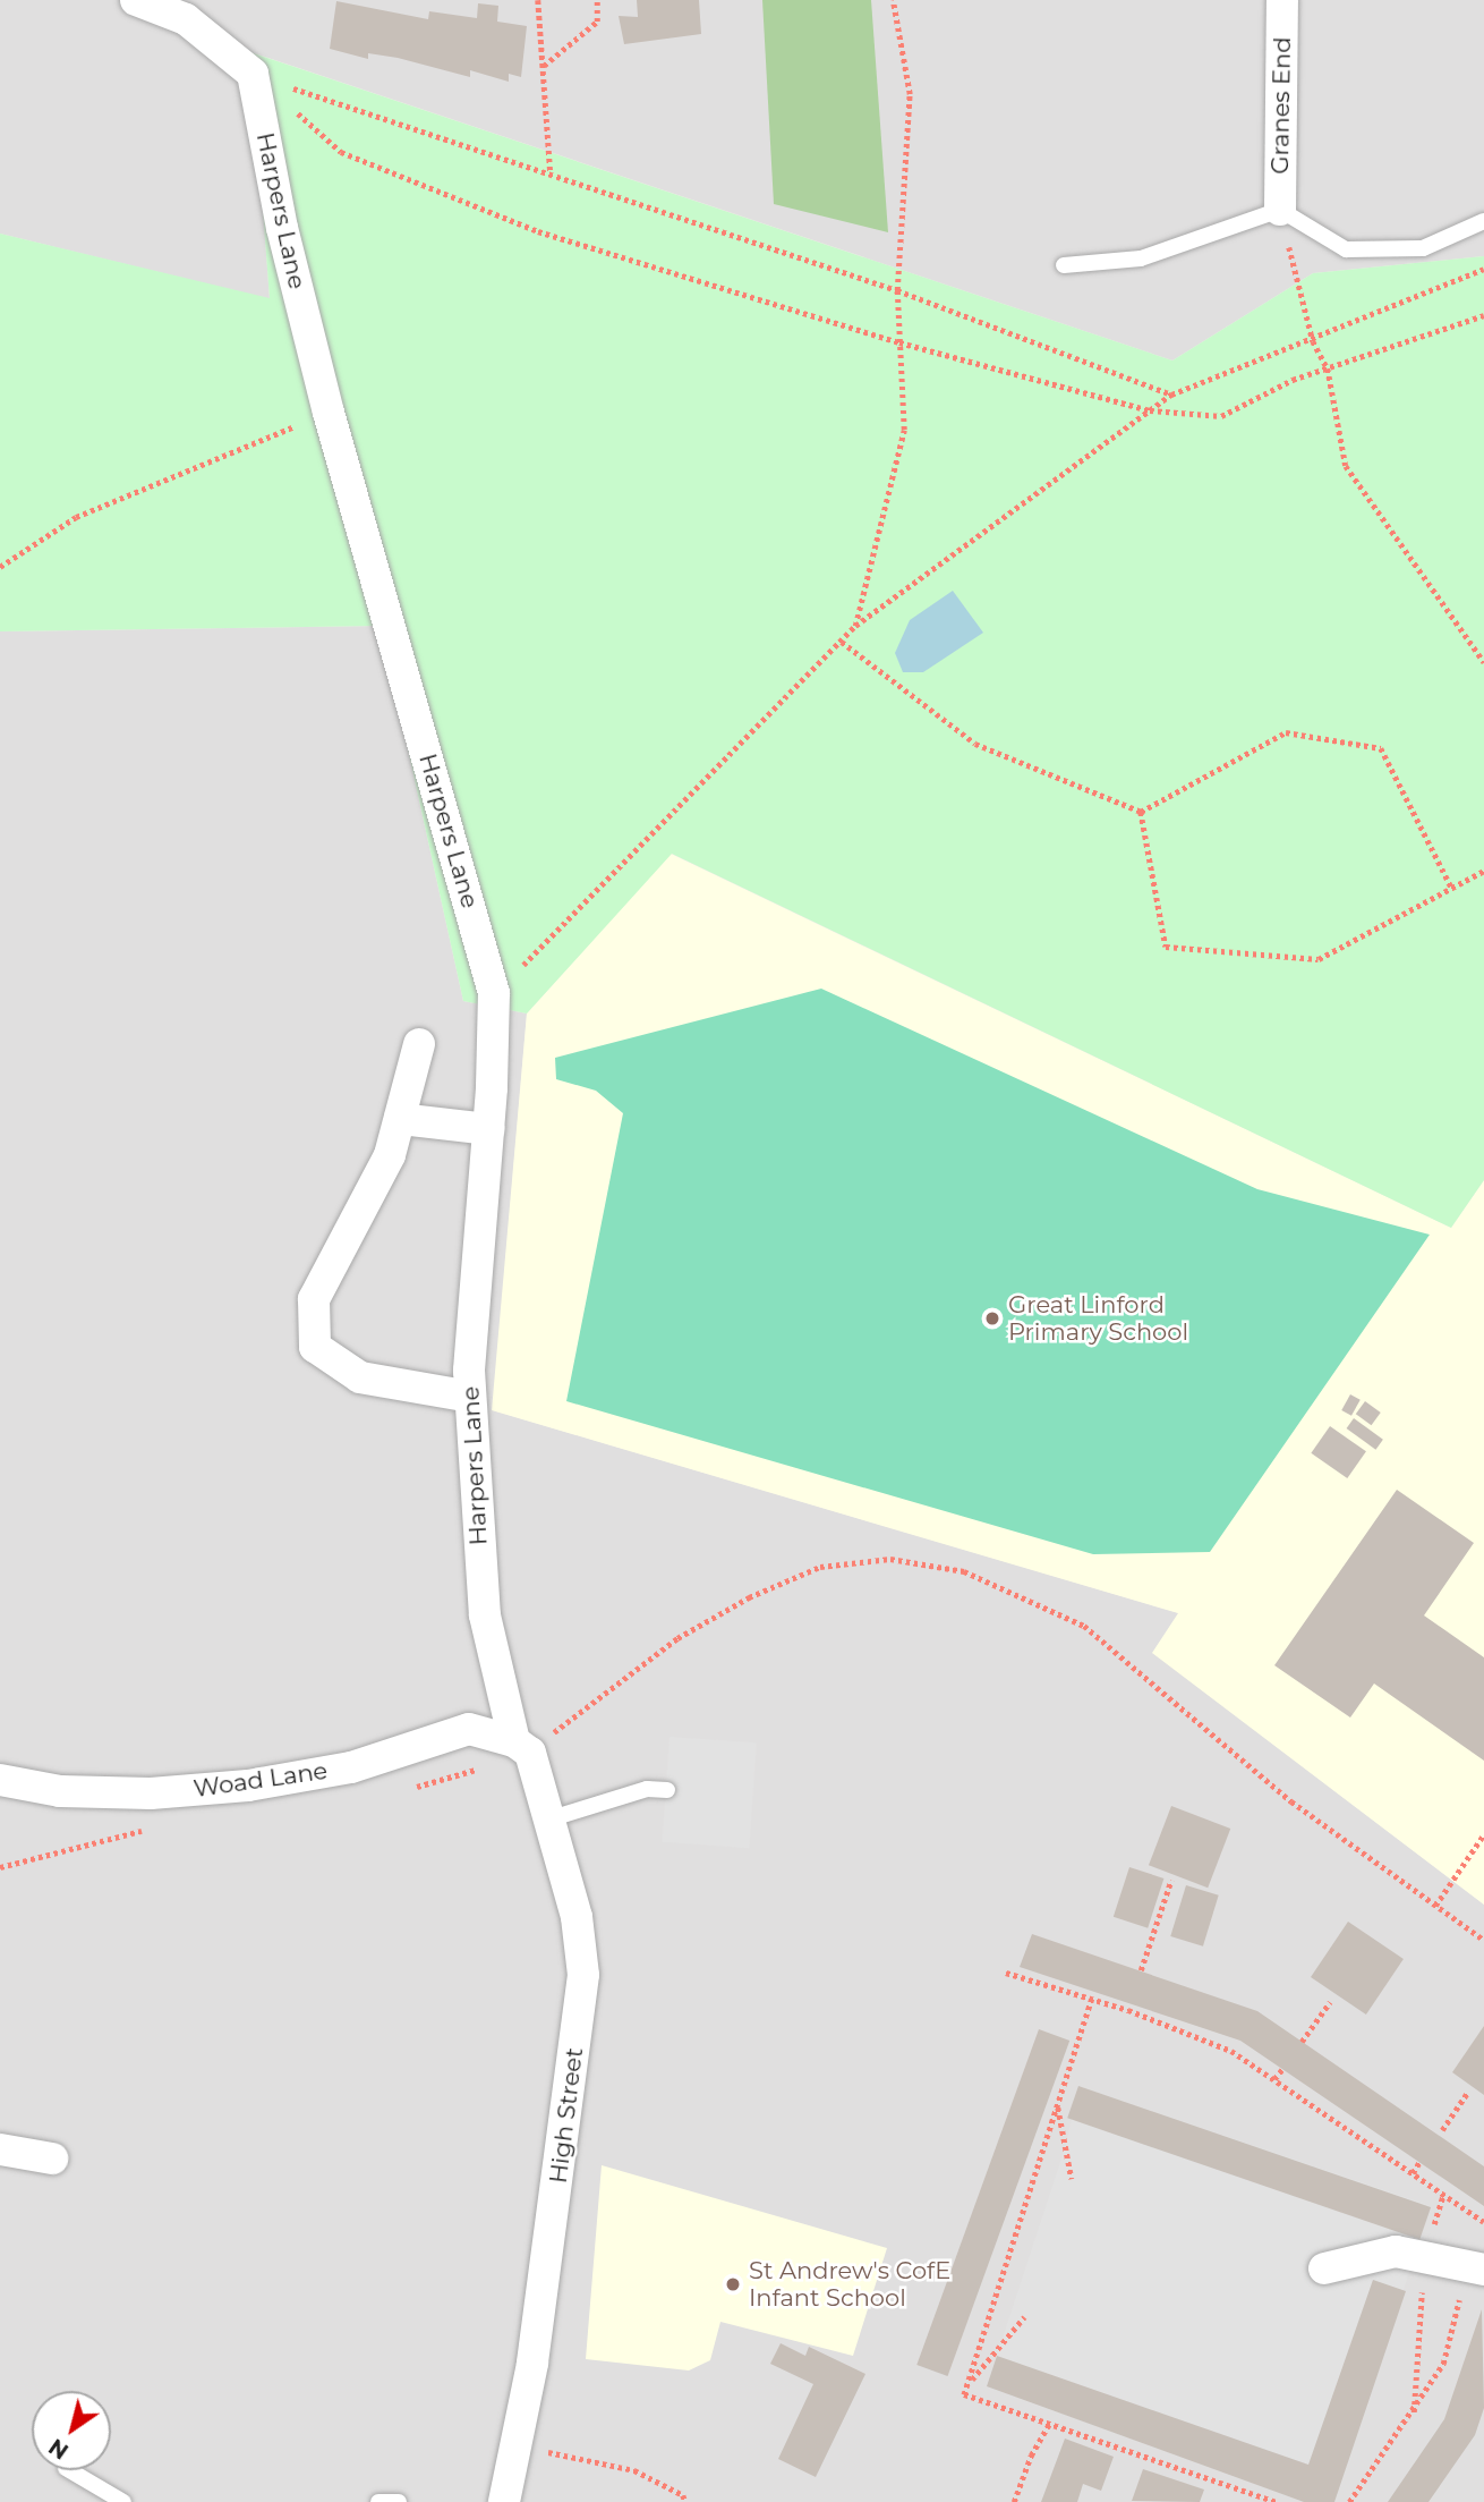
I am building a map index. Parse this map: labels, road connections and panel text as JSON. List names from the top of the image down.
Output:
{
  "streets": {
    "street": [
      "Granes End",
      "Harpers Lane",
      "Woad Lane",
      "High Street"
    ]
  },
  "crossings": [
    ["Harpers Lane", "Woad Lane"],
    ["Harpers Lane", "High Street"],
    ["Woad Lane", "High Street"]
  ],
  "places": ["Great Linford Primary School", "St Andrew's CofE Infant School"],
  "north": "bottom left"
}
